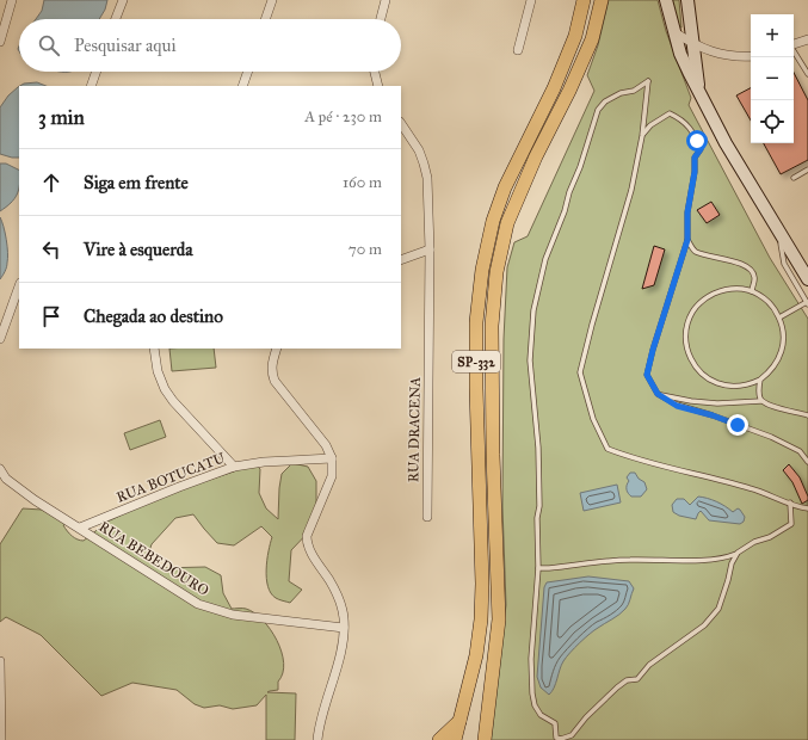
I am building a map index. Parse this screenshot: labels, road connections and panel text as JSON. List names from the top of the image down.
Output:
{
  "streets": {
    "main road": ["SP-332"],
    "street": ["RUA DRACENA", "RUA BOTUCATU", "RUA BEBEDOURO"]
  },
  "crossings": [
    ["RUA BOTUCATU", "RUA BEBEDOURO"]
  ],
  "page": {
    "map_buttons": ["+", "−"],
    "search": "Pesquisar aqui",
    "heading": ["3 min", "A pé · 230 m"],
    "list": [
      ["Siga em frente", "160 m"],
      ["Vire à esquerda", "70 m"],
      "Chegada ao destino"
    ]
  }
}
